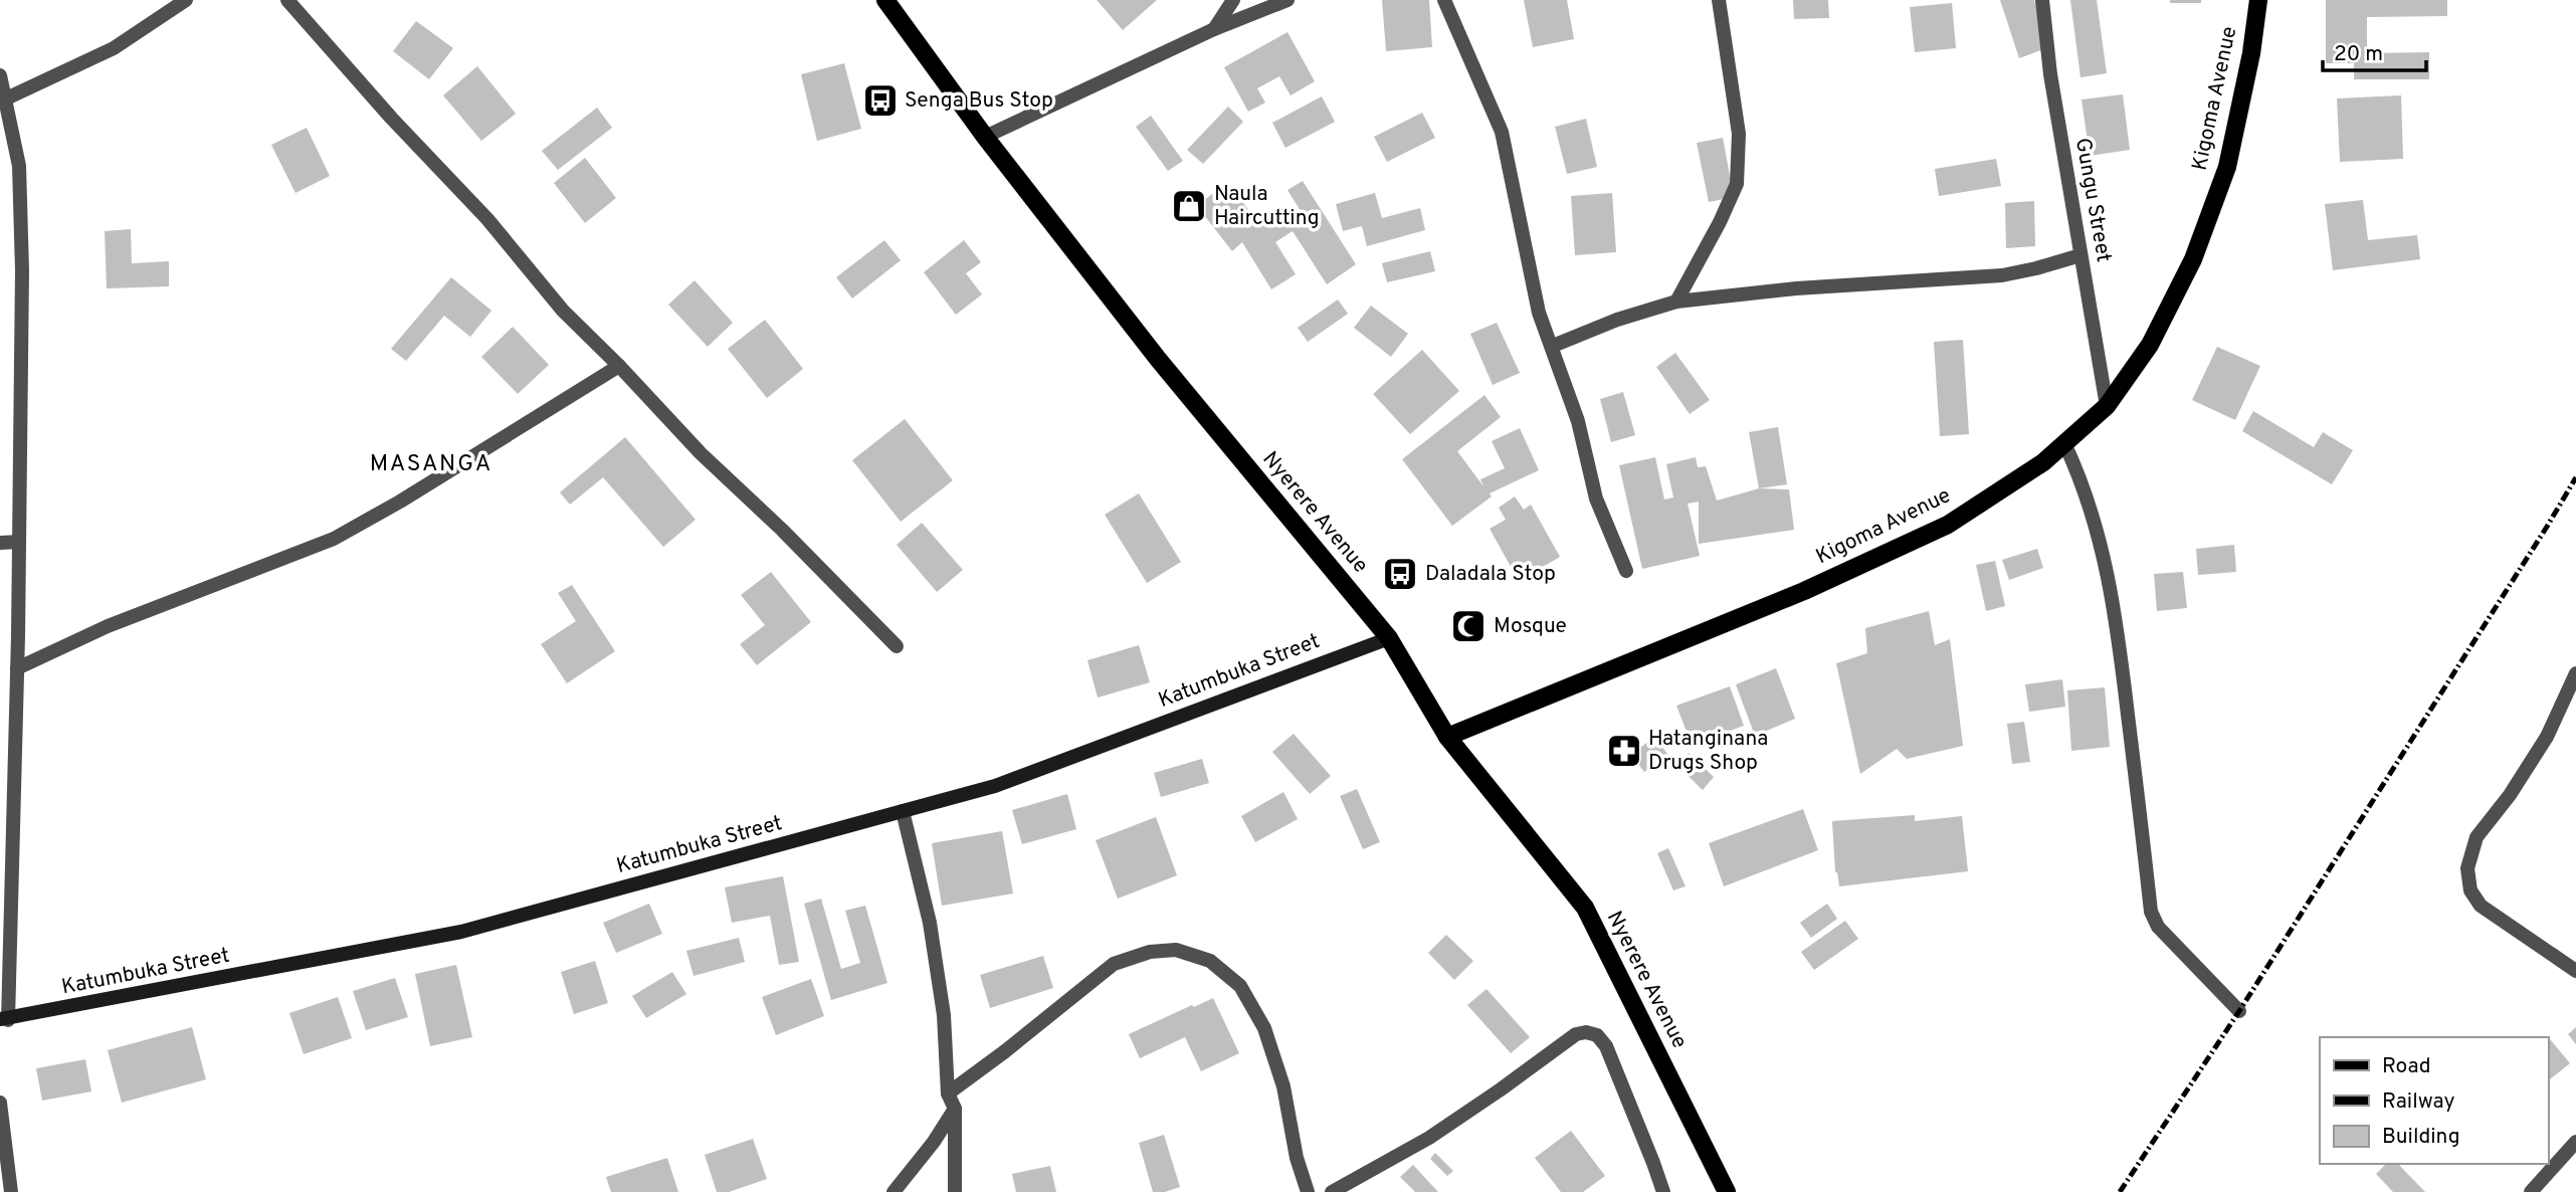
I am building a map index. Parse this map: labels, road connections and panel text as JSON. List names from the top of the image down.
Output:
{
  "streets": {
    "main road": ["Kigoma Avenue", "Nyerere Avenue", "Katumbuka Street"],
    "street": ["Gungu Street"]
  },
  "crossings": [
    ["Kigoma Avenue", "Gungu Street"],
    ["Kigoma Avenue", "Nyerere Avenue"],
    ["Nyerere Avenue", "Katumbuka Street"]
  ],
  "districts": ["MASANGA"],
  "places": {
    "bus stop": ["Senga Bus Stop", "Daladala Stop"],
    "shop": ["Naula Haircutting"],
    "mosque": ["Mosque"],
    "pharmacy": ["Hatanginana Drugs Shop"]
  },
  "legend": ["Road", "Railway", "Building"],
  "scale_bar": "20 m"
}
